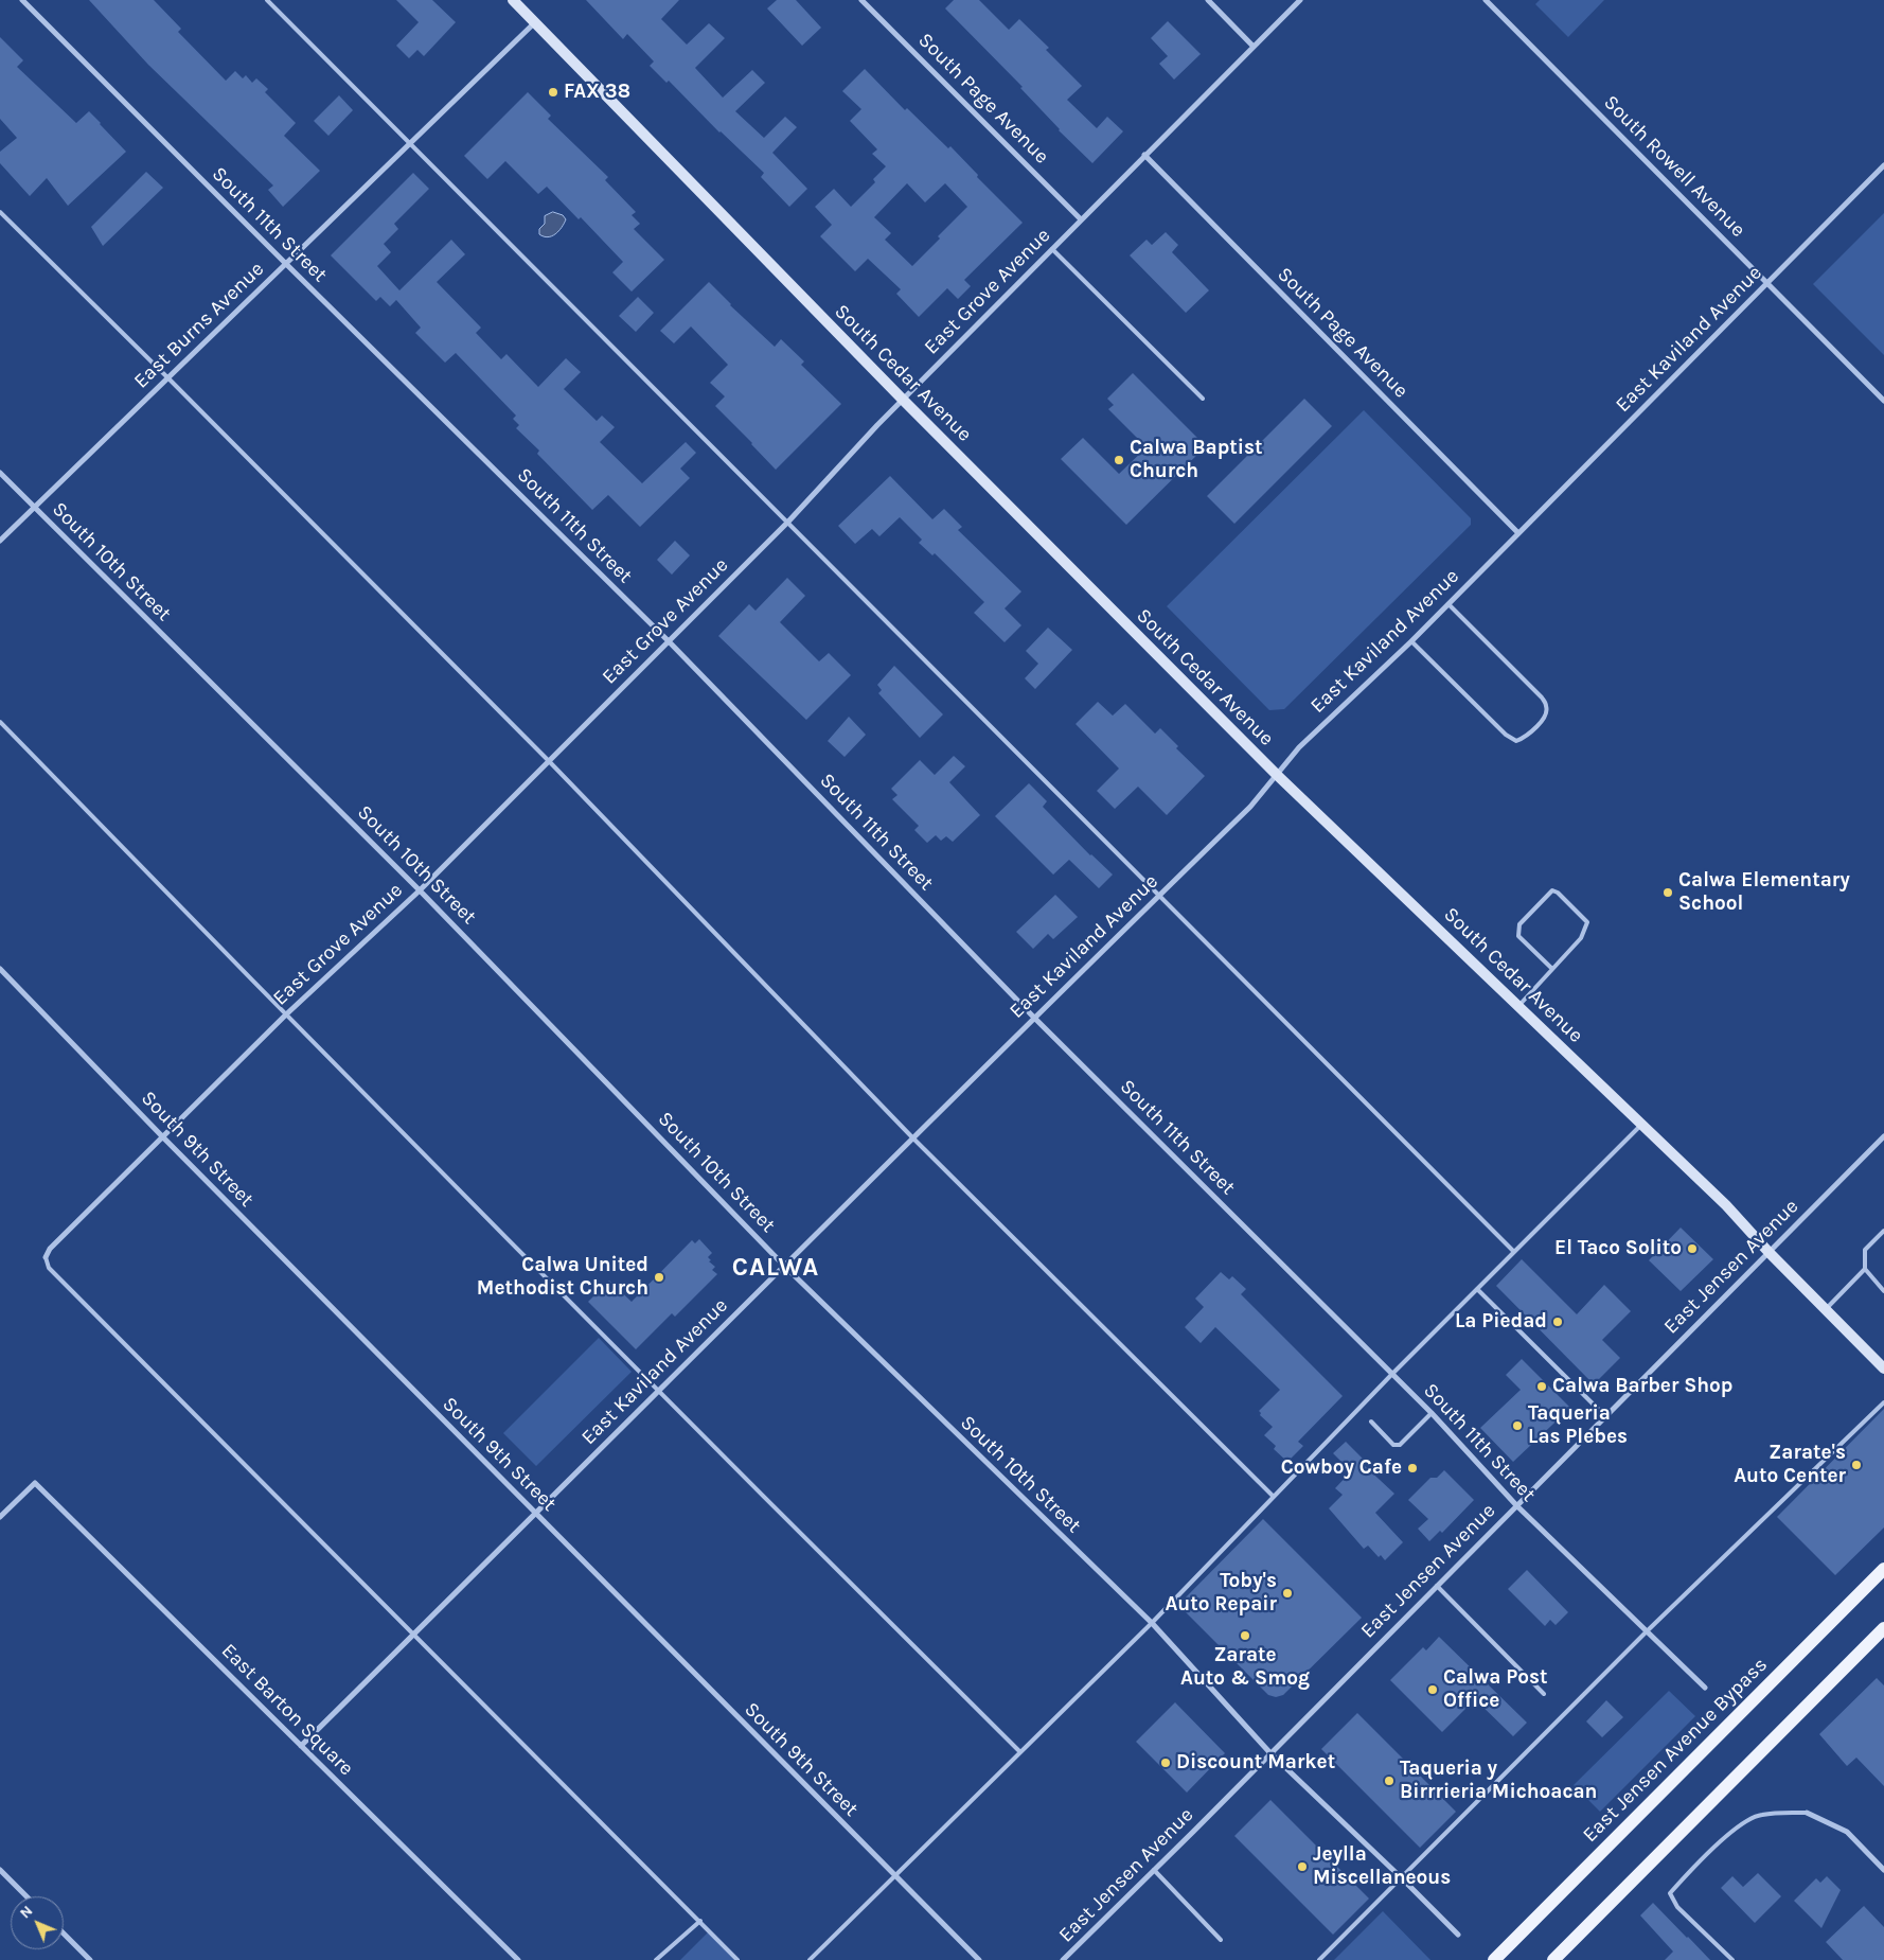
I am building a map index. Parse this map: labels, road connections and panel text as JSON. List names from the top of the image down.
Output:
{
  "streets": {
    "main road": ["South Cedar Avenue", "East Jensen Avenue Bypass"],
    "street": [
      "South Page Avenue",
      "South Rowell Avenue",
      "South 11th Street",
      "East Grove Avenue",
      "East Burns Avenue",
      "East Kaviland Avenue",
      "South 10th Street",
      "South 9th Street",
      "East Jensen Avenue",
      "East Barton Square"
    ]
  },
  "crossings": [
    ["South Page Avenue", "East Grove Avenue"],
    ["South Page Avenue", "East Kaviland Avenue"],
    ["South Rowell Avenue", "East Kaviland Avenue"],
    ["South 11th Street", "East Grove Avenue"],
    ["South 11th Street", "East Burns Avenue"],
    ["South 11th Street", "East Kaviland Avenue"],
    ["South 11th Street", "East Jensen Avenue"],
    ["East Grove Avenue", "South Cedar Avenue"],
    ["East Grove Avenue", "South 10th Street"],
    ["East Grove Avenue", "South 9th Street"],
    ["East Burns Avenue", "South Cedar Avenue"],
    ["East Burns Avenue", "South 10th Street"],
    ["East Kaviland Avenue", "South Cedar Avenue"],
    ["East Kaviland Avenue", "South 10th Street"],
    ["East Kaviland Avenue", "South 9th Street"],
    ["East Kaviland Avenue", "East Barton Square"],
    ["South Cedar Avenue", "East Jensen Avenue"],
    ["South 10th Street", "East Jensen Avenue"]
  ],
  "districts": ["CALWA"],
  "places": [
    "FAX 38",
    "Calwa Baptist Church",
    "Calwa Elementary School",
    "El Taco Solito",
    "Calwa United Methodist Church",
    "La Piedad",
    "Calwa Barber Shop",
    "Taqueria Las Plebes",
    "Zarate's Auto Center",
    "Cowboy Cafe",
    "Toby's Auto Repair",
    "Zarate Auto & Smog",
    "Calwa Post Office",
    "Discount Market",
    "Taqueria y Birrrieria Michoacan",
    "Jeylla Miscellaneous"
  ],
  "north": "top left"
}
